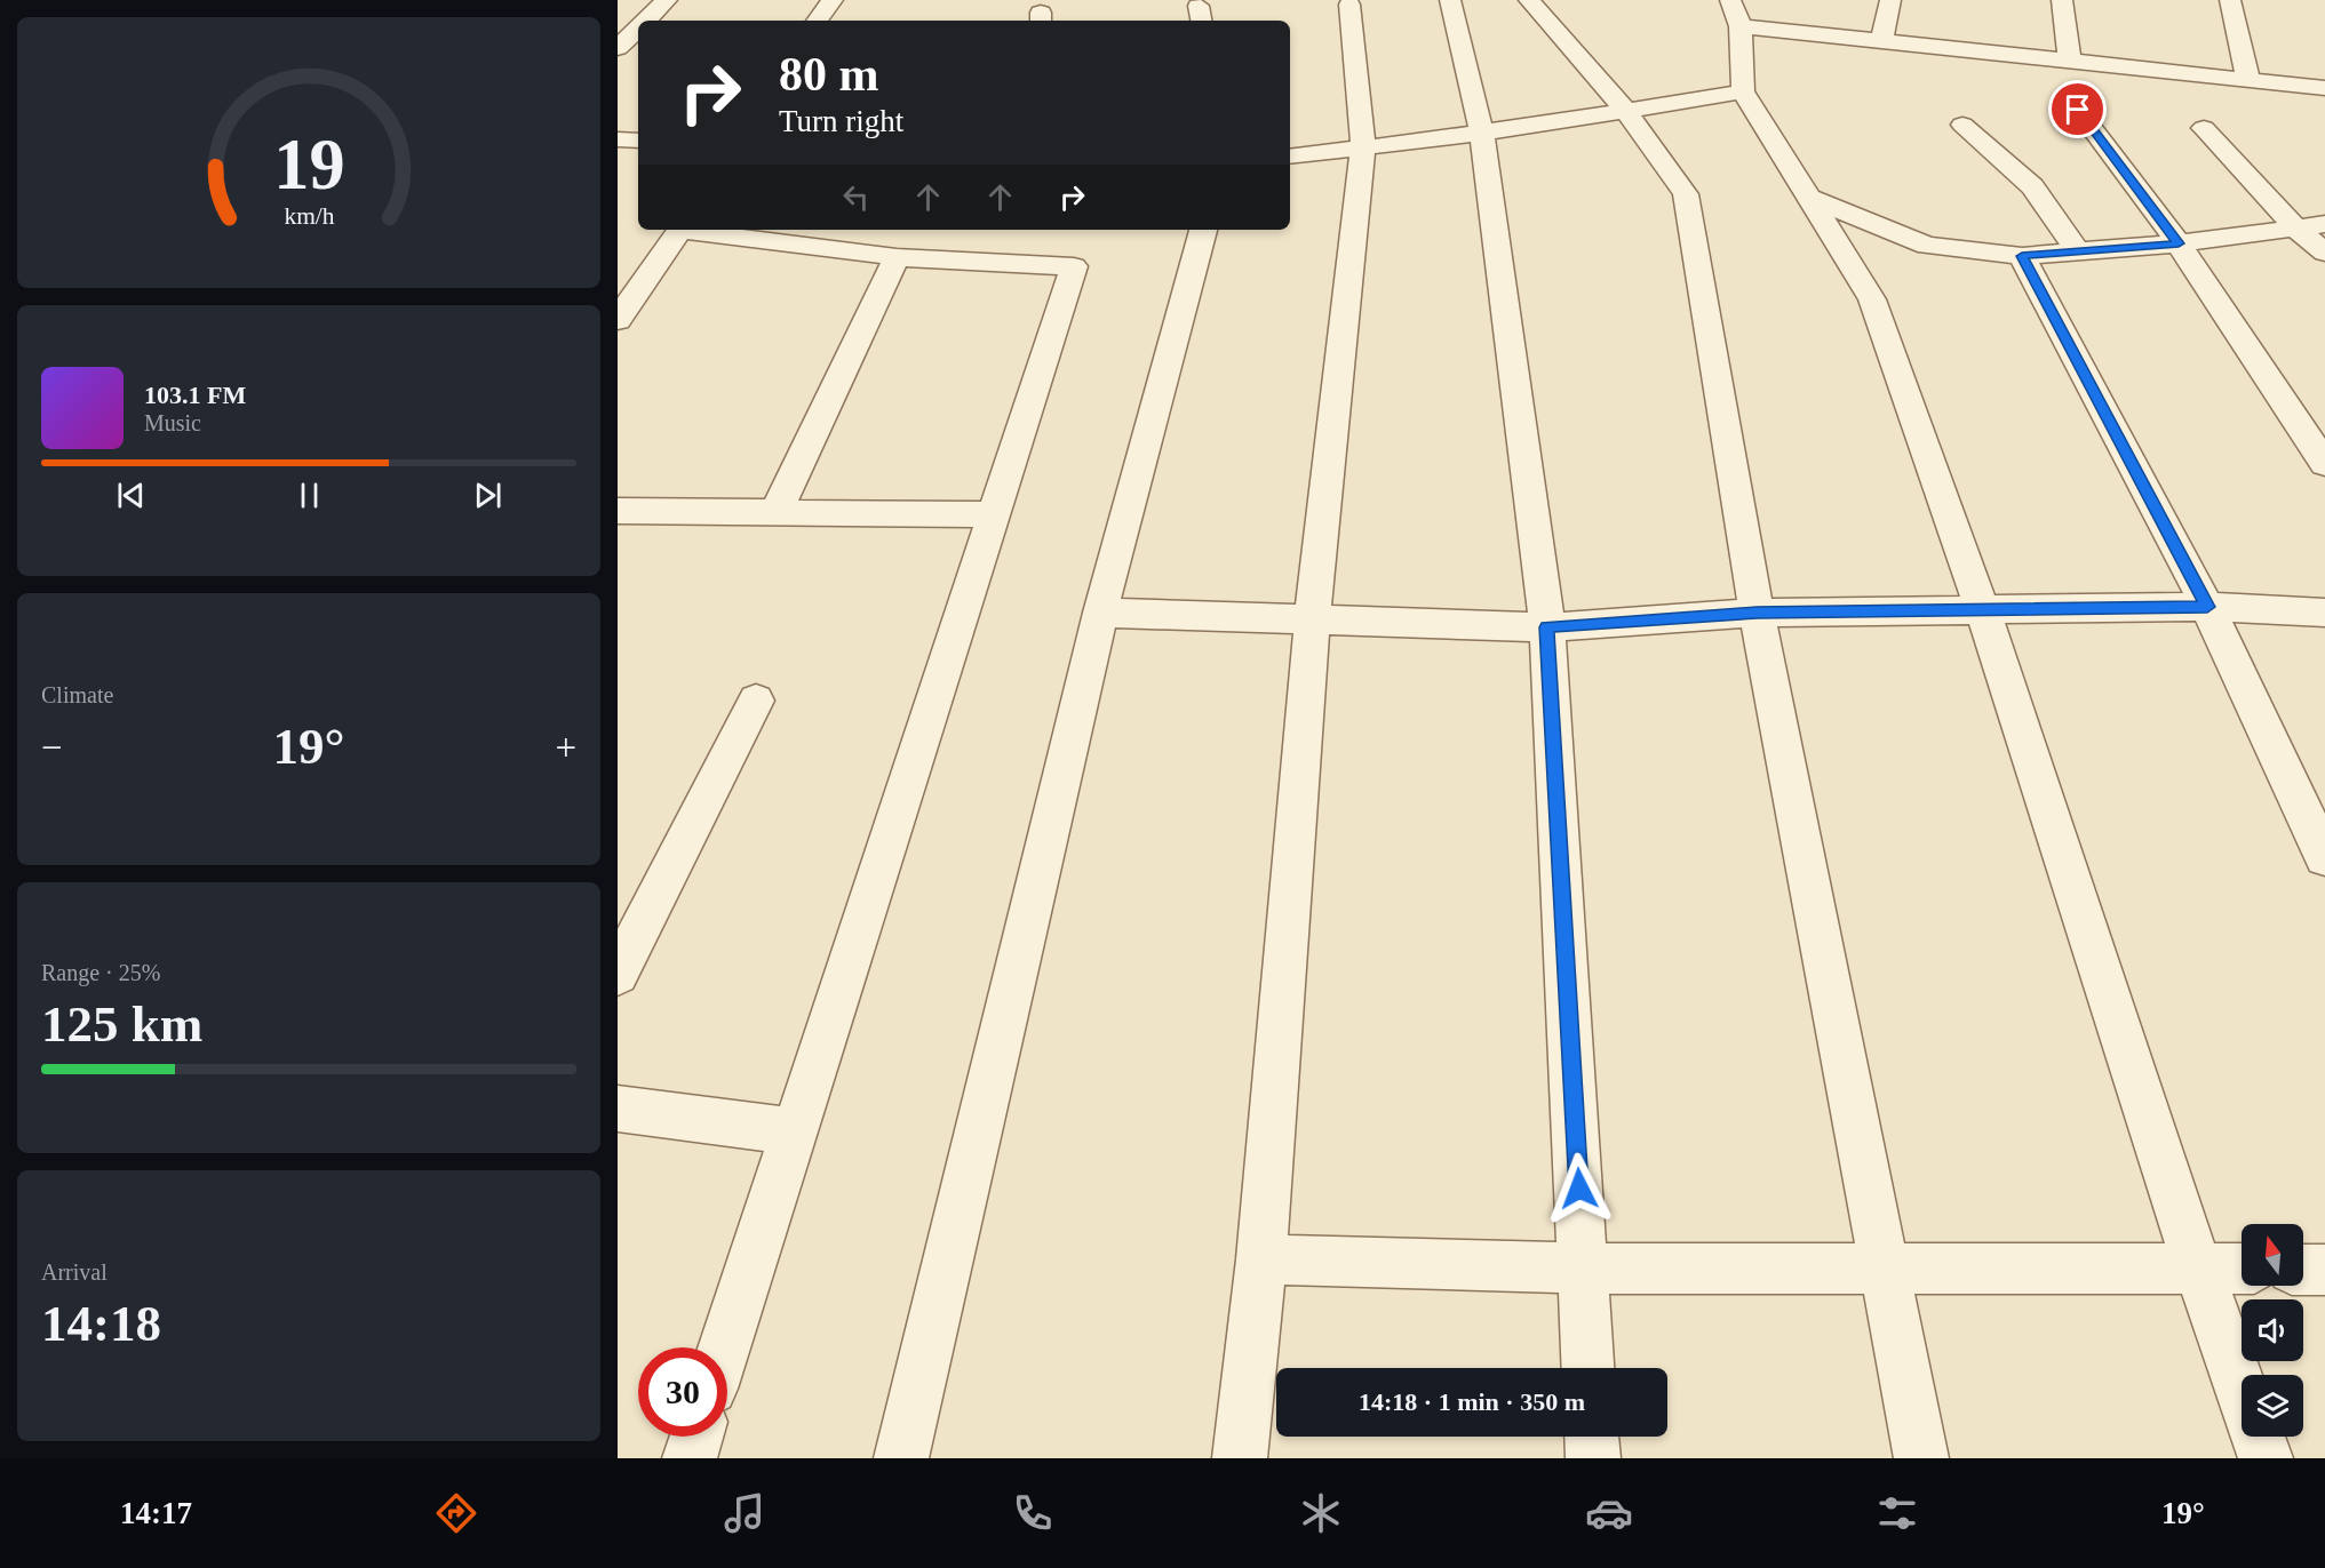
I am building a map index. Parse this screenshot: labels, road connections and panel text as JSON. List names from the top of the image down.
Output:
{
  "north": "top",
  "page": {
    "turn": ["80 m", "Turn right"],
    "song": ["103.1 FM", "Music"],
    "tile": [
      "Climate",
      ["Range · 25%", "125 km"],
      ["Arrival", "14:18"]
    ],
    "heat": ["−", "19°", "+"],
    "limit": "30",
    "trip": "14:18 · 1 min · 350 m",
    "tabs": ["14:17", "19°"],
    "gauge": ["19", "km/h"]
  }
}
